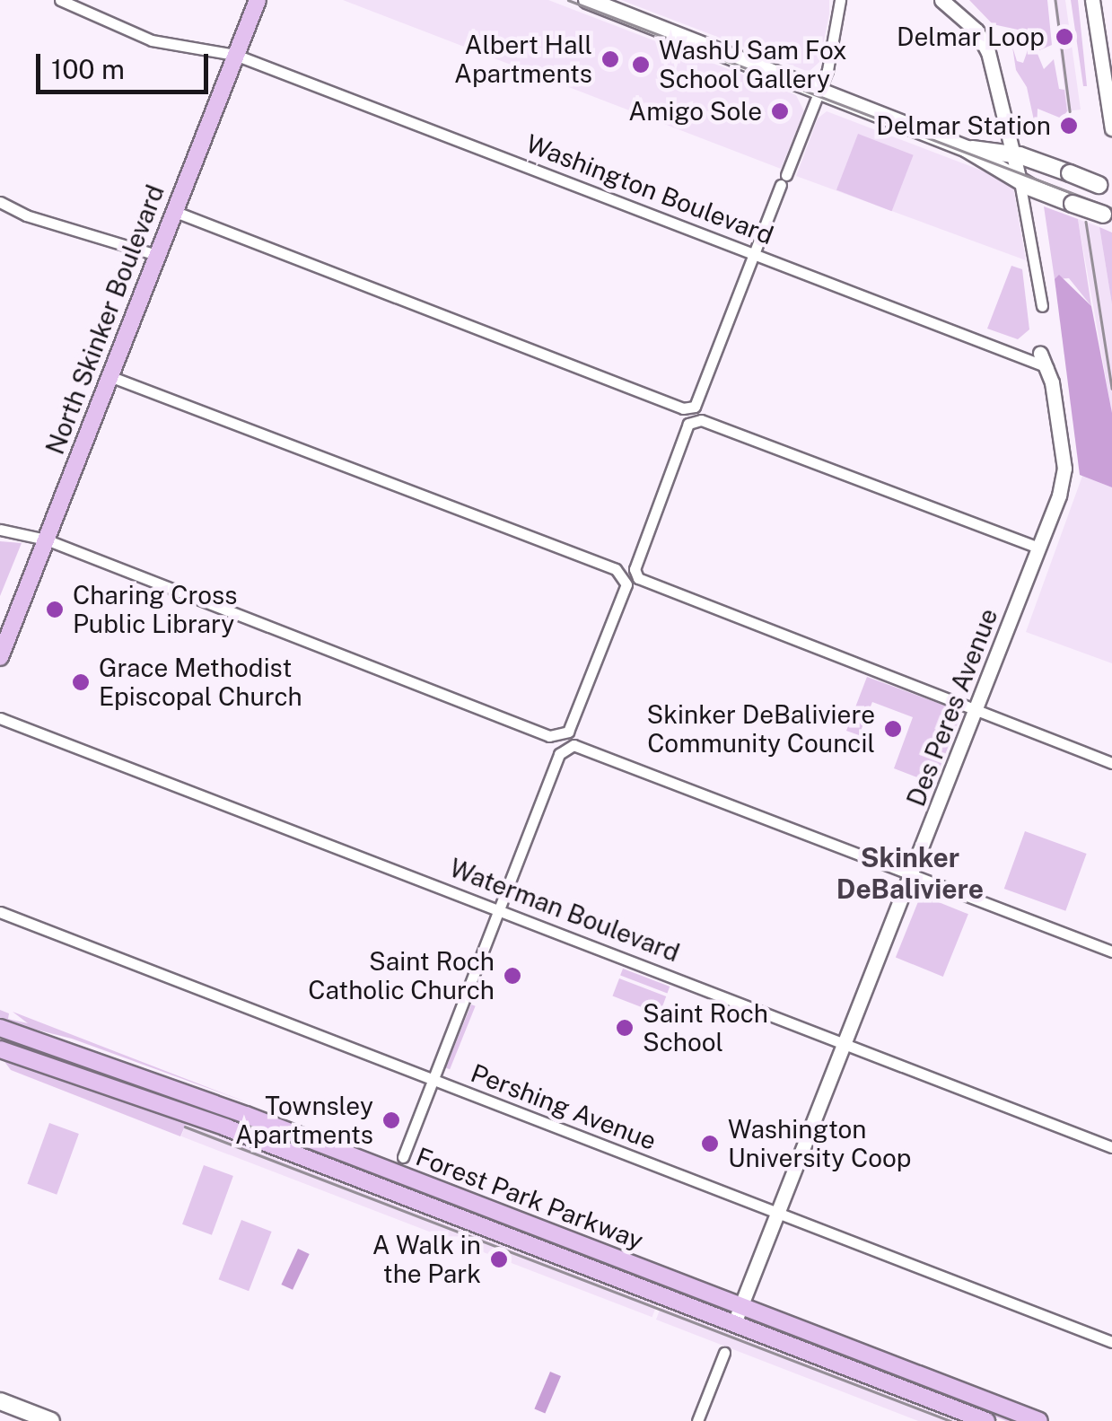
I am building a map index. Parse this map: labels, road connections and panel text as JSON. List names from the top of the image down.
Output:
{
  "streets": {
    "main road": ["North Skinker Boulevard", "Forest Park Parkway"],
    "street": [
      "Washington Boulevard",
      "Des Peres Avenue",
      "Waterman Boulevard",
      "Pershing Avenue"
    ]
  },
  "crossings": [
    ["Washington Boulevard", "North Skinker Boulevard"],
    ["Washington Boulevard", "Des Peres Avenue"],
    ["Des Peres Avenue", "Waterman Boulevard"],
    ["Des Peres Avenue", "Pershing Avenue"],
    ["Des Peres Avenue", "Forest Park Parkway"]
  ],
  "districts": ["Skinker DeBaliviere"],
  "places": [
    "Delmar Loop",
    "Albert Hall Apartments",
    "WashU Sam Fox School Gallery",
    "Amigo Sole",
    "Delmar Station",
    "Charing Cross Public Library",
    "Grace Methodist Episcopal Church",
    "Skinker DeBaliviere Community Council",
    "Saint Roch Catholic Church",
    "Saint Roch School",
    "Townsley Apartments",
    "Washington University Coop",
    "A Walk in the Park"
  ],
  "scale_bar": "100 m"
}
